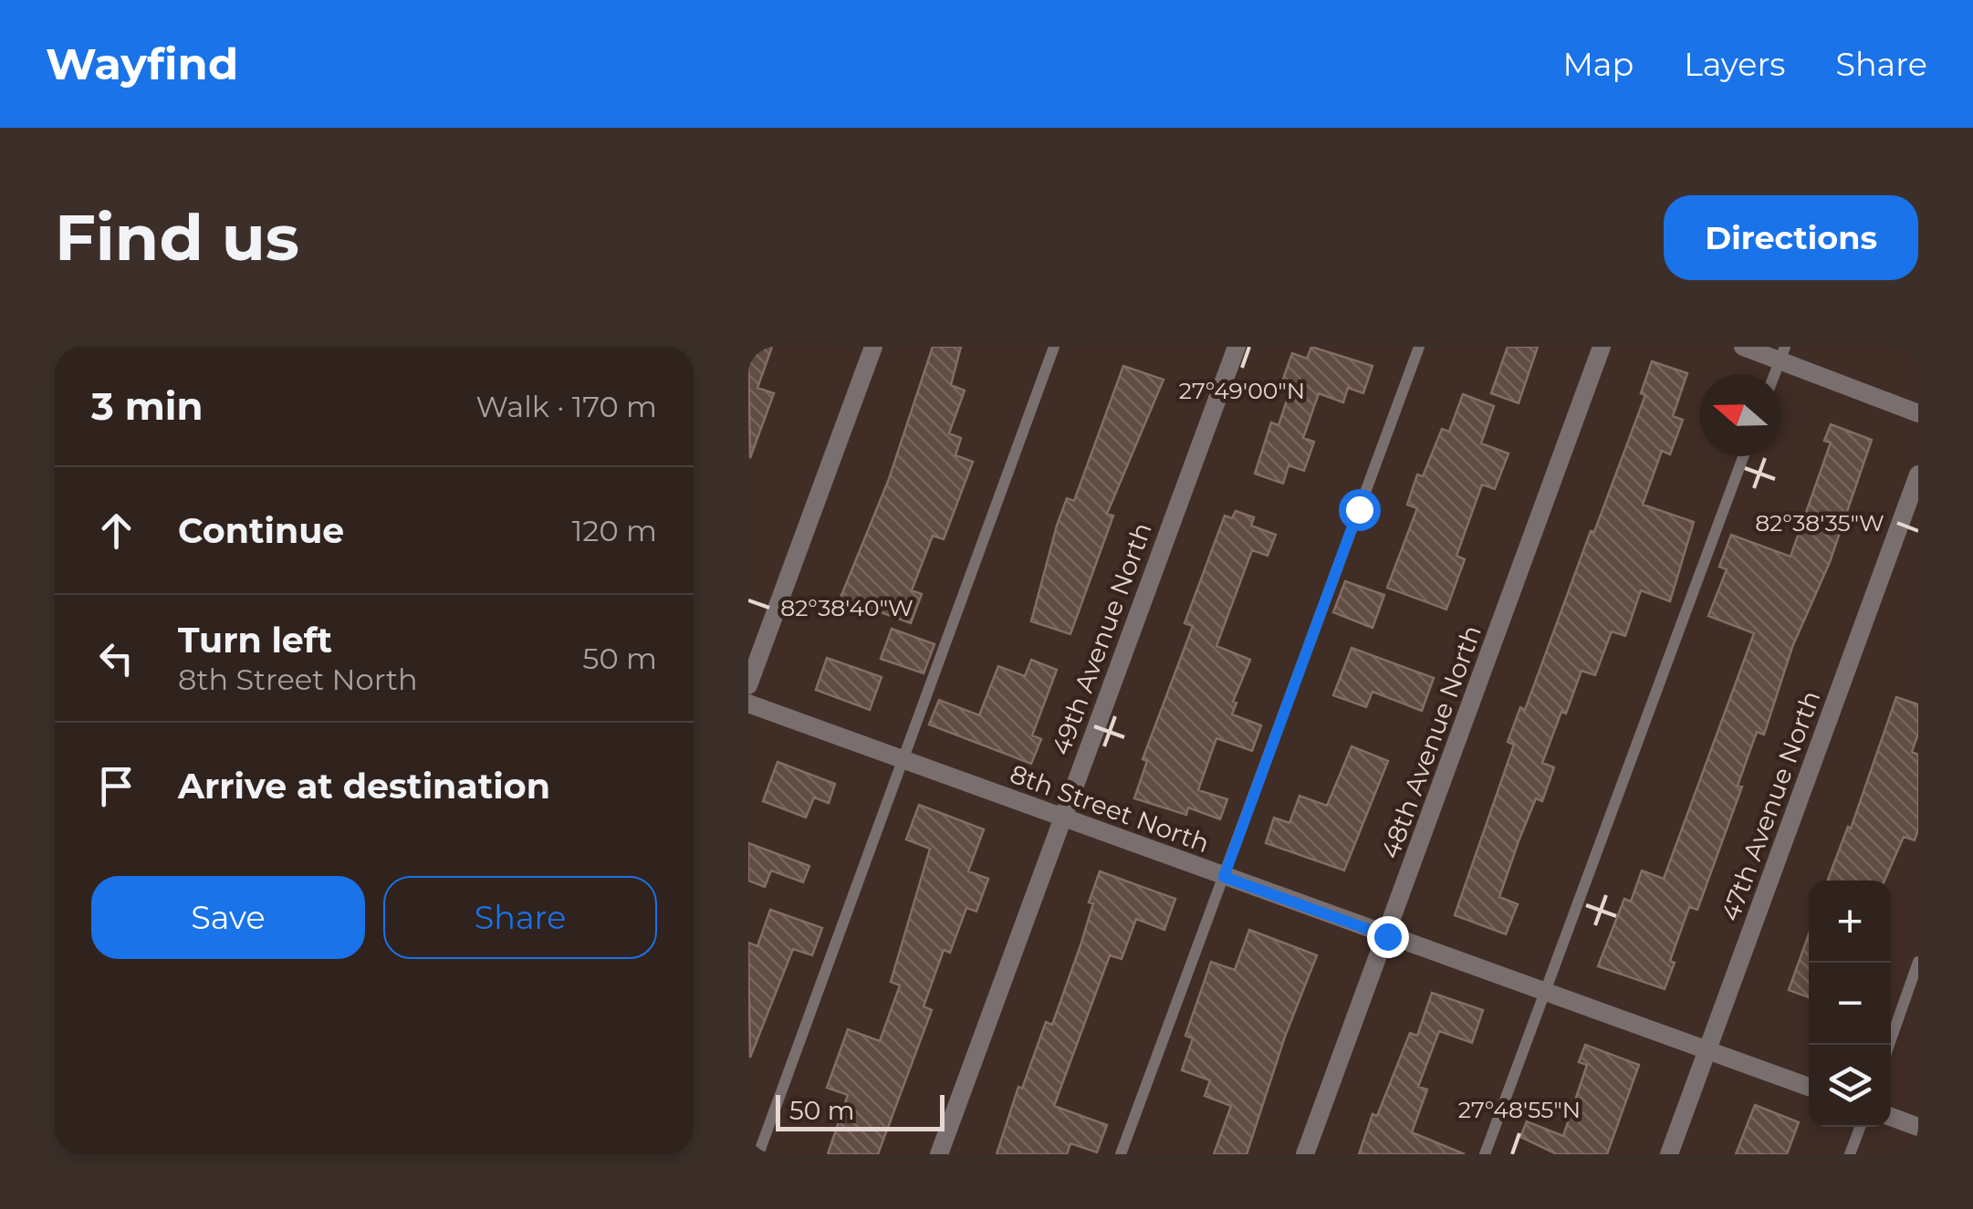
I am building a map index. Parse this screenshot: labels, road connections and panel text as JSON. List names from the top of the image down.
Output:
{
  "streets": {
    "street": [
      "49th Avenue North",
      "48th Avenue North",
      "47th Avenue North",
      "8th Street North"
    ]
  },
  "crossings": [
    ["49th Avenue North", "8th Street North"],
    ["48th Avenue North", "8th Street North"],
    ["47th Avenue North", "8th Street North"]
  ],
  "scale_bar": "50 m",
  "north": "left",
  "page": {
    "header": "Wayfind",
    "nav": ["Map", "Layers", "Share"],
    "buttons": [
      "Directions",
      ["Save", "Share"]
    ],
    "title": "Find us",
    "heading": ["3 min", "Walk · 170 m"],
    "list": [
      ["Continue", "120 m"],
      ["Turn left", "8th Street North", "50 m"],
      "Arrive at destination"
    ],
    "map_buttons": ["+", "−"],
    "scale": "50 m"
  },
  "coordinates": [
    "27°49'00\"N",
    "82°38'35\"W",
    "82°38'40\"W",
    "27°48'55\"N"
  ]
}
